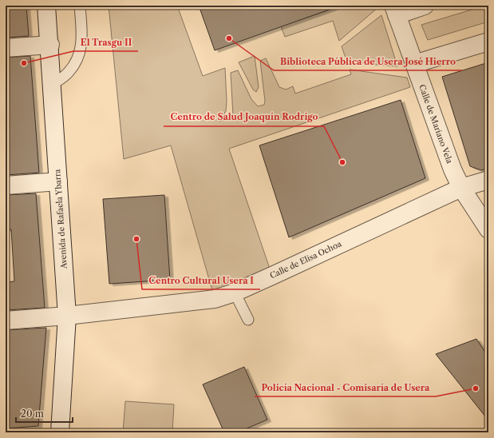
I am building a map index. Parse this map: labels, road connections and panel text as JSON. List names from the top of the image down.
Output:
{
  "streets": {
    "street": ["Calle de Mariano Vela", "Avenida de Rafaela Ybarra", "Calle de Elisa Ochoa"]
  },
  "crossings": [
    ["Calle de Mariano Vela", "Calle de Elisa Ochoa"],
    ["Avenida de Rafaela Ybarra", "Calle de Elisa Ochoa"]
  ],
  "places": [
    "Biblioteca Pública de Usera José Hierro",
    "El Trasgu II",
    "Centro de Salud Joaquín Rodrigo",
    "Centro Cultural Usera I",
    "Policía Nacional - Comisaría de Usera"
  ],
  "scale_bar": "20 m"
}
